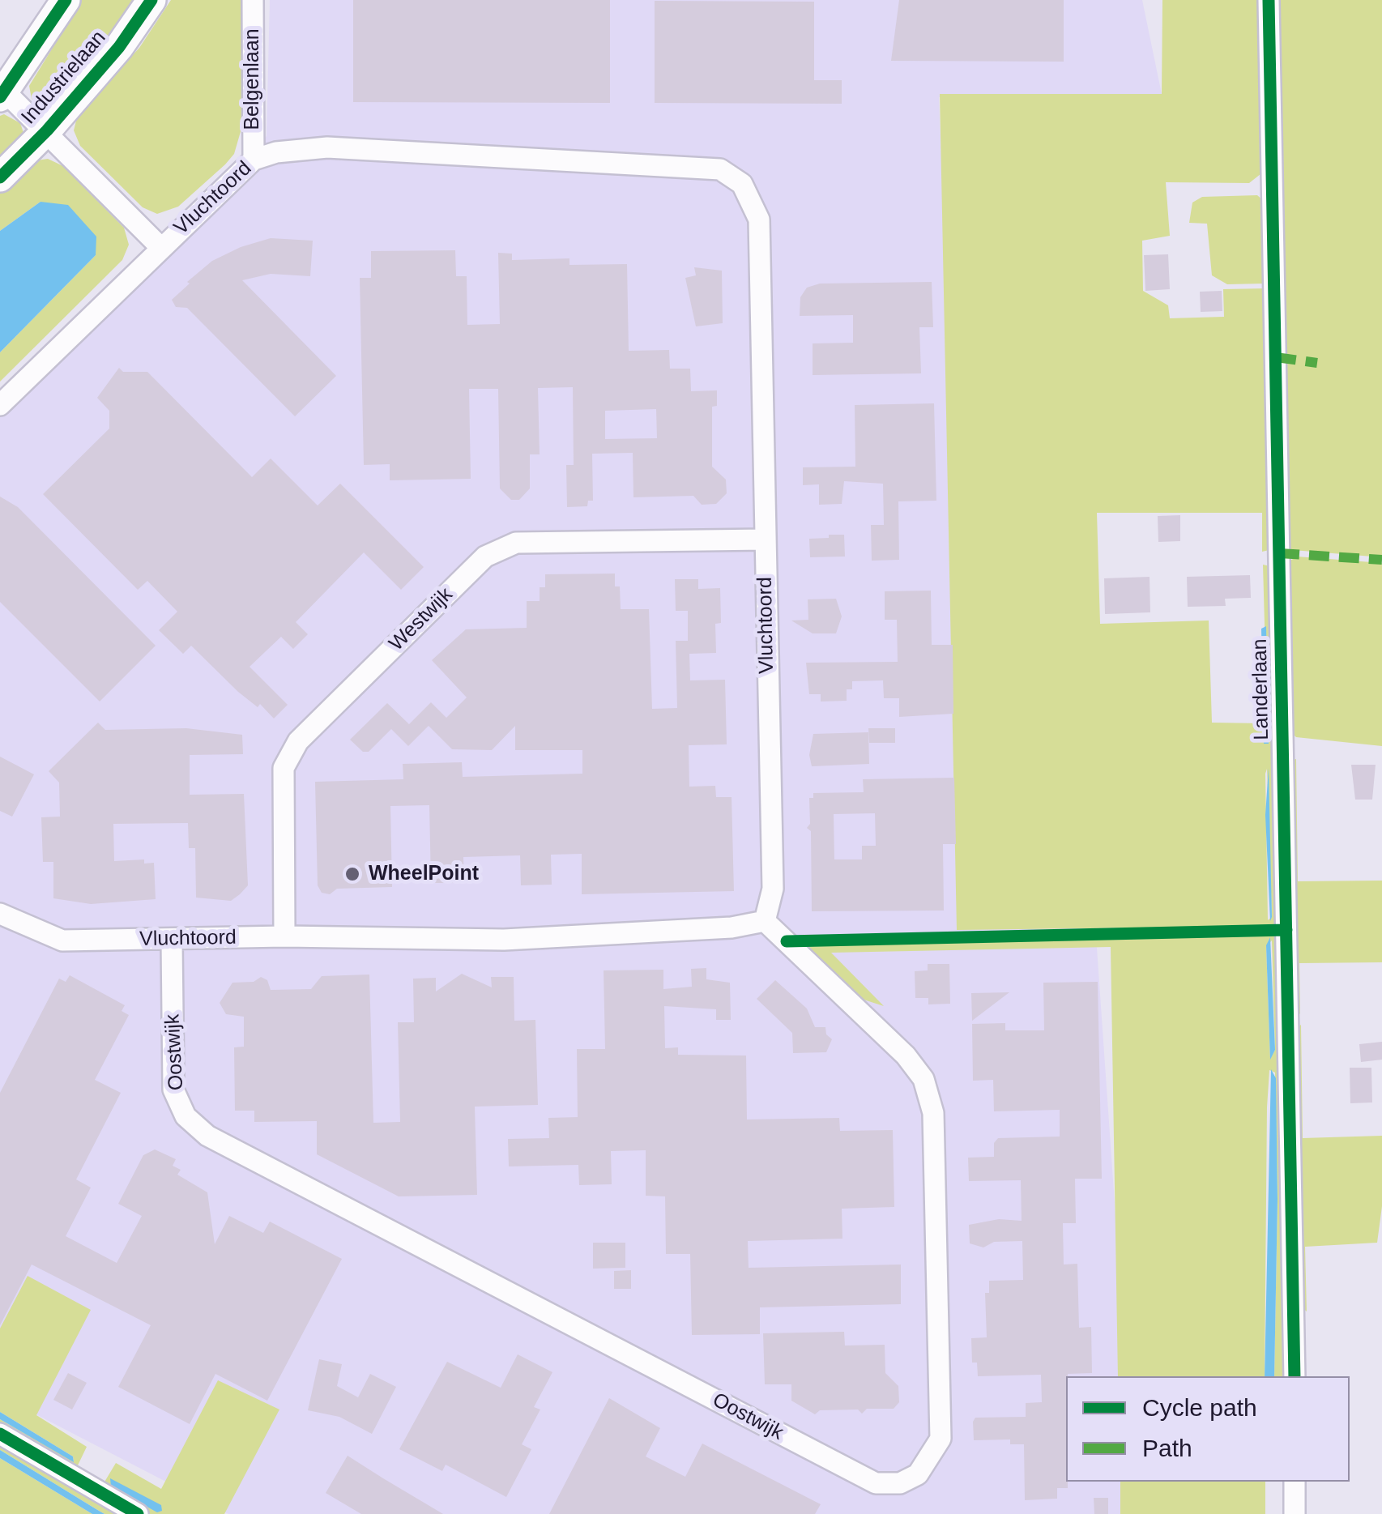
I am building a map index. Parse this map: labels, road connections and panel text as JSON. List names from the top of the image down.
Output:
{
  "streets": {
    "main road": ["Industrielaan"],
    "street": [
      "Belgenlaan",
      "Vluchtoord",
      "Westwijk",
      "Landerlaan",
      "Oostwijk"
    ]
  },
  "crossings": [
    ["Industrielaan", "Vluchtoord"],
    ["Belgenlaan", "Vluchtoord"],
    ["Vluchtoord", "Westwijk"],
    ["Vluchtoord", "Oostwijk"]
  ],
  "places": ["WheelPoint"],
  "legend": ["Cycle path", "Path"]
}
